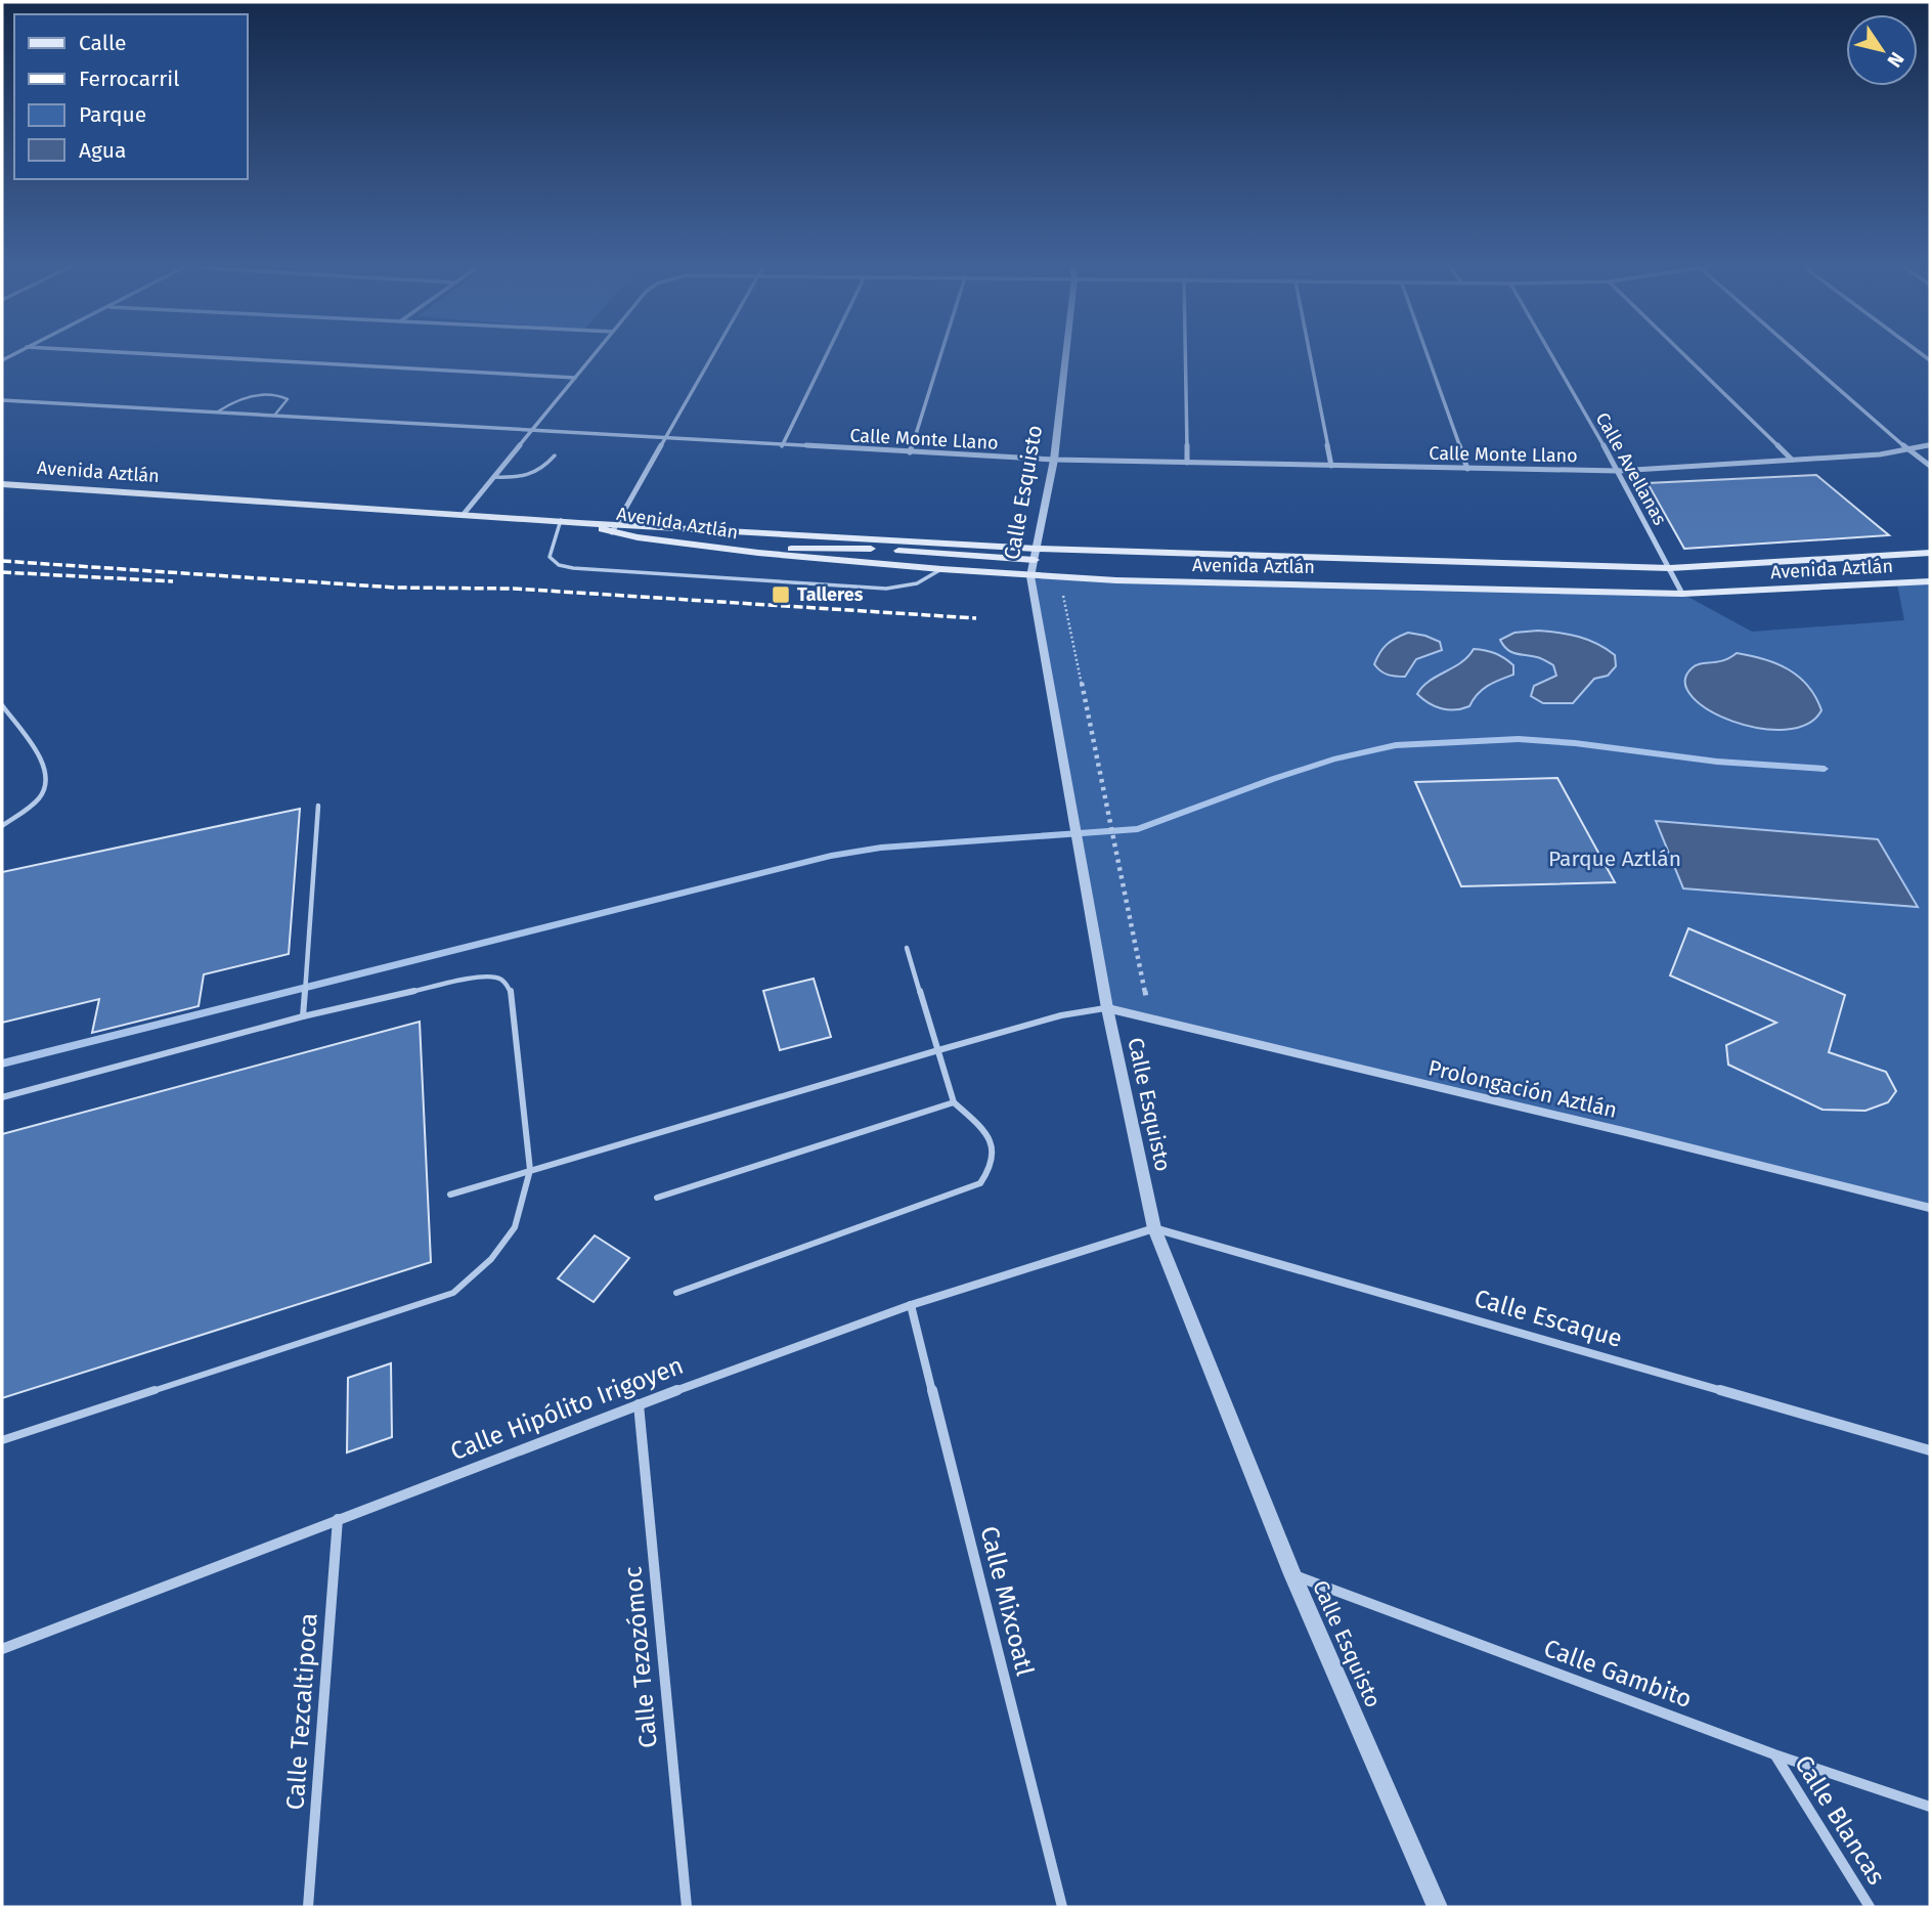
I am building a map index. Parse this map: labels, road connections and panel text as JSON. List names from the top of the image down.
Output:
{
  "streets": {
    "main road": ["Avenida Aztlán"],
    "street": [
      "Calle Monte Llano",
      "Calle Avellanas",
      "Calle Esquisto",
      "Prolongación Aztlán",
      "Calle Escaque",
      "Calle Hipólito Irigoyen",
      "Calle Mixcoatl",
      "Calle Tezozómoc",
      "Calle Gambito",
      "Calle Tezcaltipoca",
      "Calle Blancas"
    ]
  },
  "crossings": [
    ["Calle Monte Llano", "Calle Avellanas"],
    ["Calle Monte Llano", "Calle Esquisto"],
    ["Calle Avellanas", "Avenida Aztlán"],
    ["Avenida Aztlán", "Calle Esquisto"],
    ["Calle Esquisto", "Prolongación Aztlán"],
    ["Calle Esquisto", "Calle Escaque"],
    ["Calle Esquisto", "Calle Hipólito Irigoyen"],
    ["Calle Esquisto", "Calle Gambito"],
    ["Calle Escaque", "Calle Hipólito Irigoyen"],
    ["Calle Hipólito Irigoyen", "Calle Mixcoatl"],
    ["Calle Hipólito Irigoyen", "Calle Tezozómoc"],
    ["Calle Hipólito Irigoyen", "Calle Tezcaltipoca"],
    ["Calle Gambito", "Calle Blancas"]
  ],
  "parks": ["Parque Aztlán"],
  "places": {
    "transit": ["Talleres"]
  },
  "legend": [
    "Calle",
    "Ferrocarril",
    "Parque",
    "Agua"
  ],
  "north": "bottom right"
}
